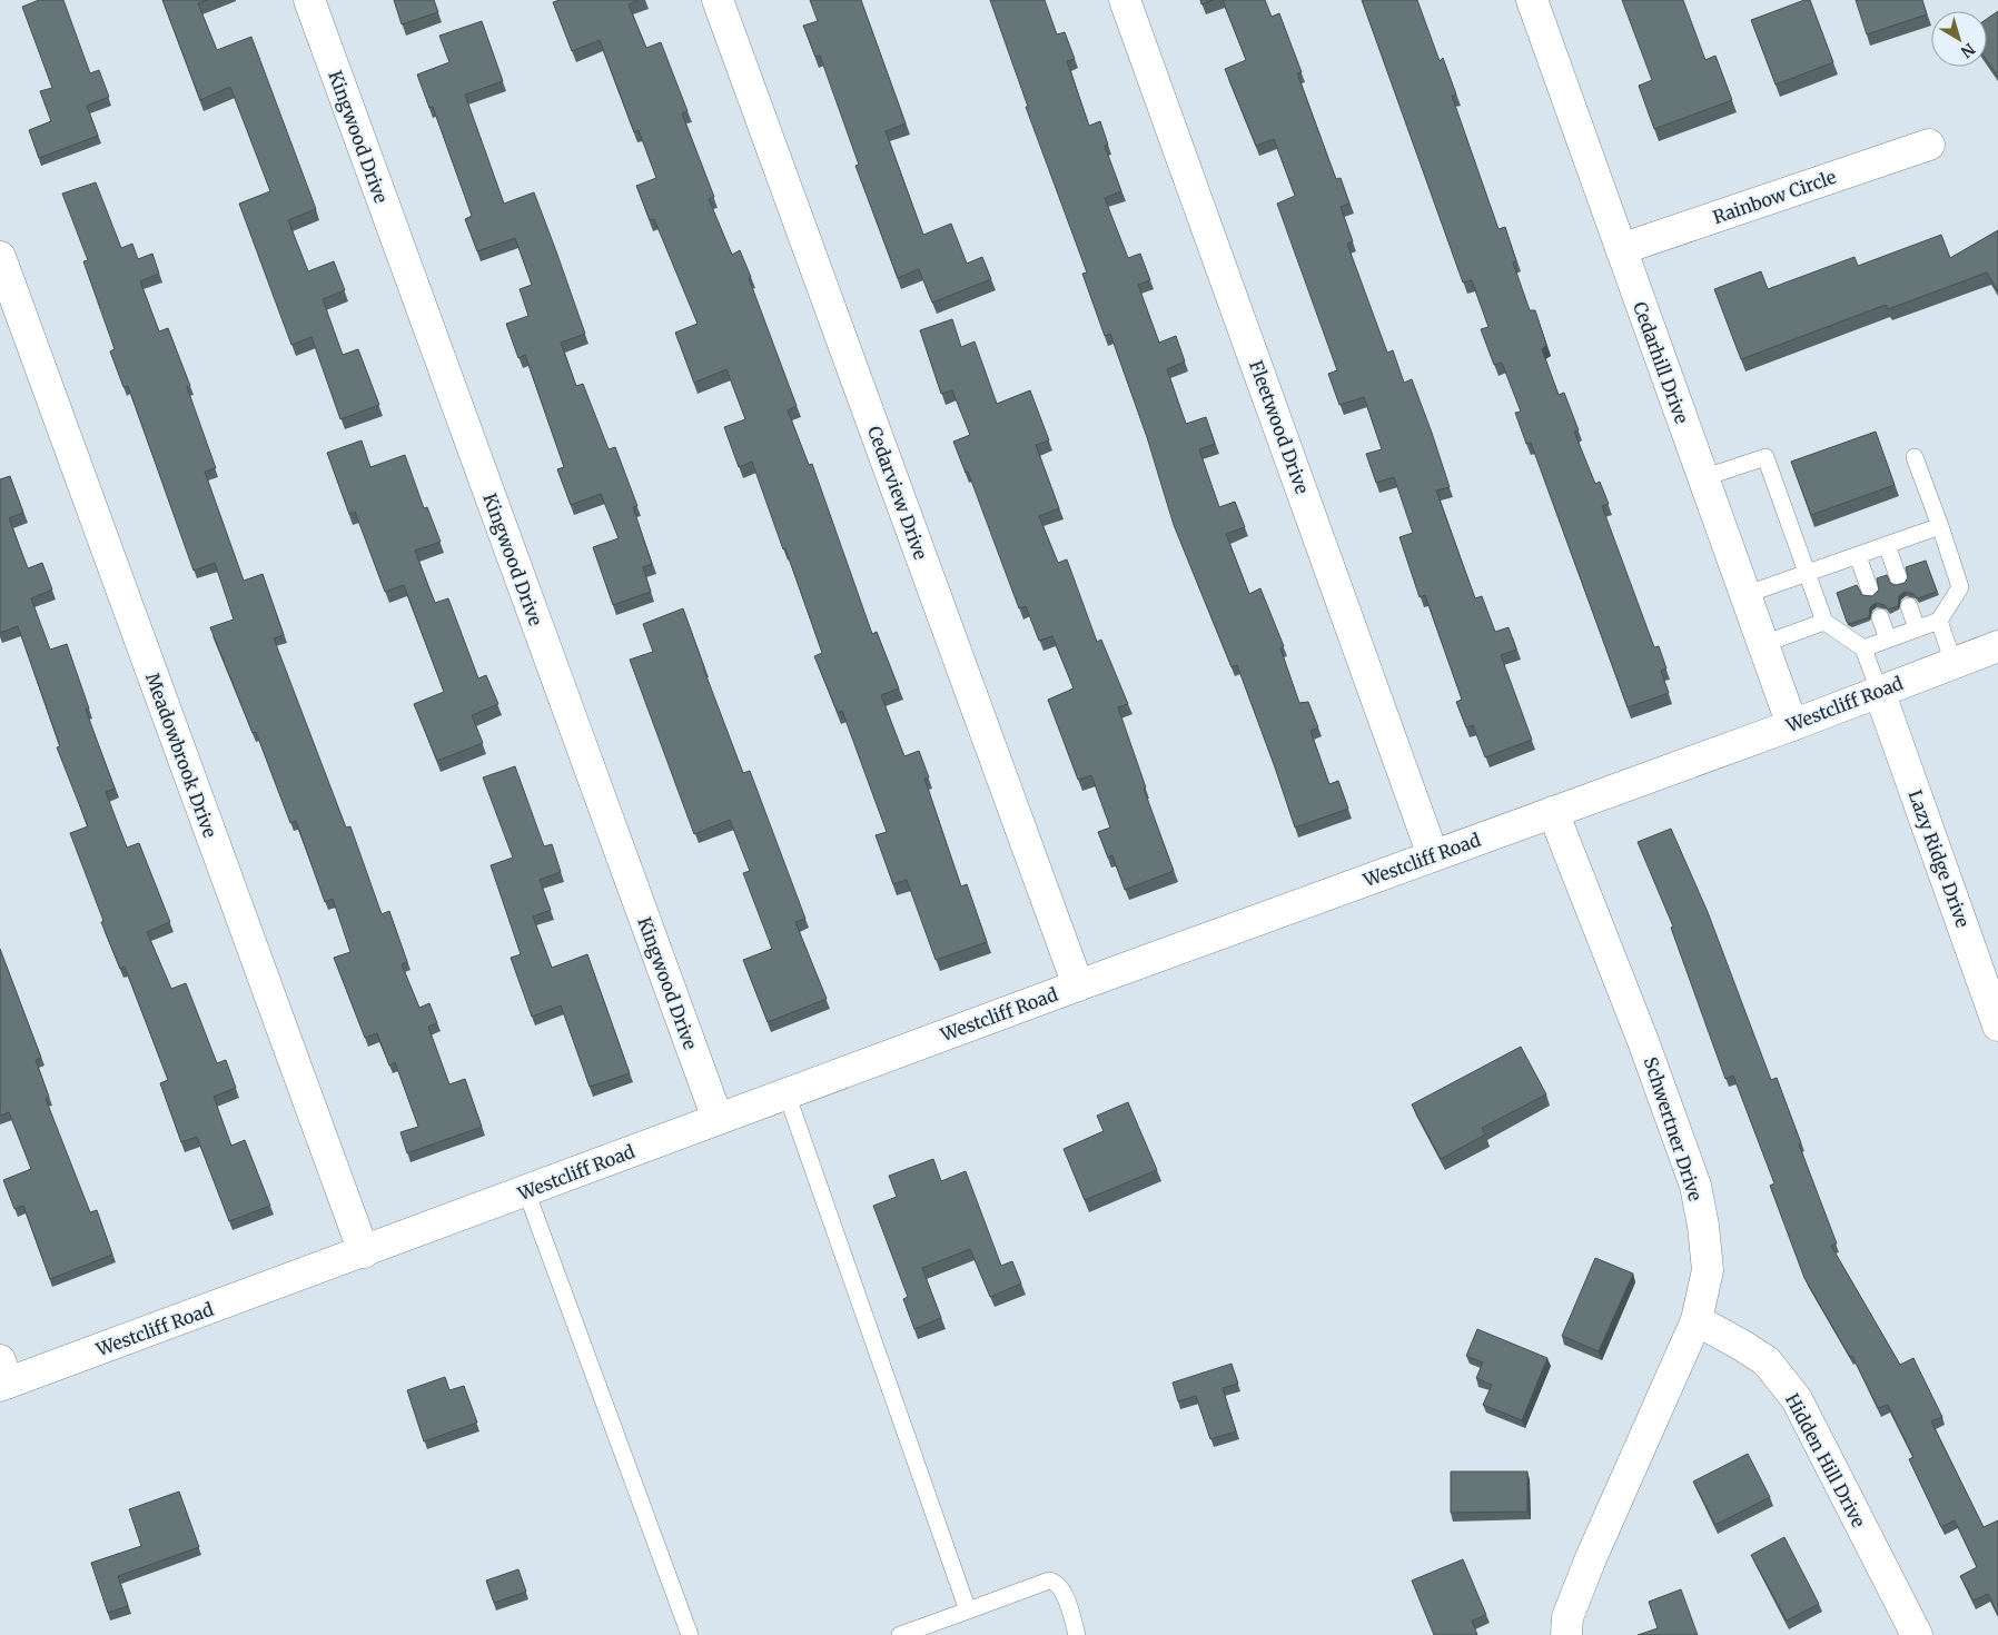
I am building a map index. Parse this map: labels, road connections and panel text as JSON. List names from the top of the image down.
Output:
{
  "streets": {
    "street": [
      "Kingwood Drive",
      "Rainbow Circle",
      "Cedarhill Drive",
      "Fleetwood Drive",
      "Cedarview Drive",
      "Westcliff Road",
      "Meadowbrook Drive",
      "Lazy Ridge Drive",
      "Schwertner Drive",
      "Hidden Hill Drive"
    ]
  },
  "crossings": [
    ["Kingwood Drive", "Westcliff Road"],
    ["Rainbow Circle", "Cedarhill Drive"],
    ["Cedarhill Drive", "Westcliff Road"],
    ["Fleetwood Drive", "Westcliff Road"],
    ["Cedarview Drive", "Westcliff Road"],
    ["Westcliff Road", "Meadowbrook Drive"],
    ["Westcliff Road", "Lazy Ridge Drive"],
    ["Westcliff Road", "Schwertner Drive"],
    ["Schwertner Drive", "Hidden Hill Drive"]
  ],
  "north": "bottom right"
}
